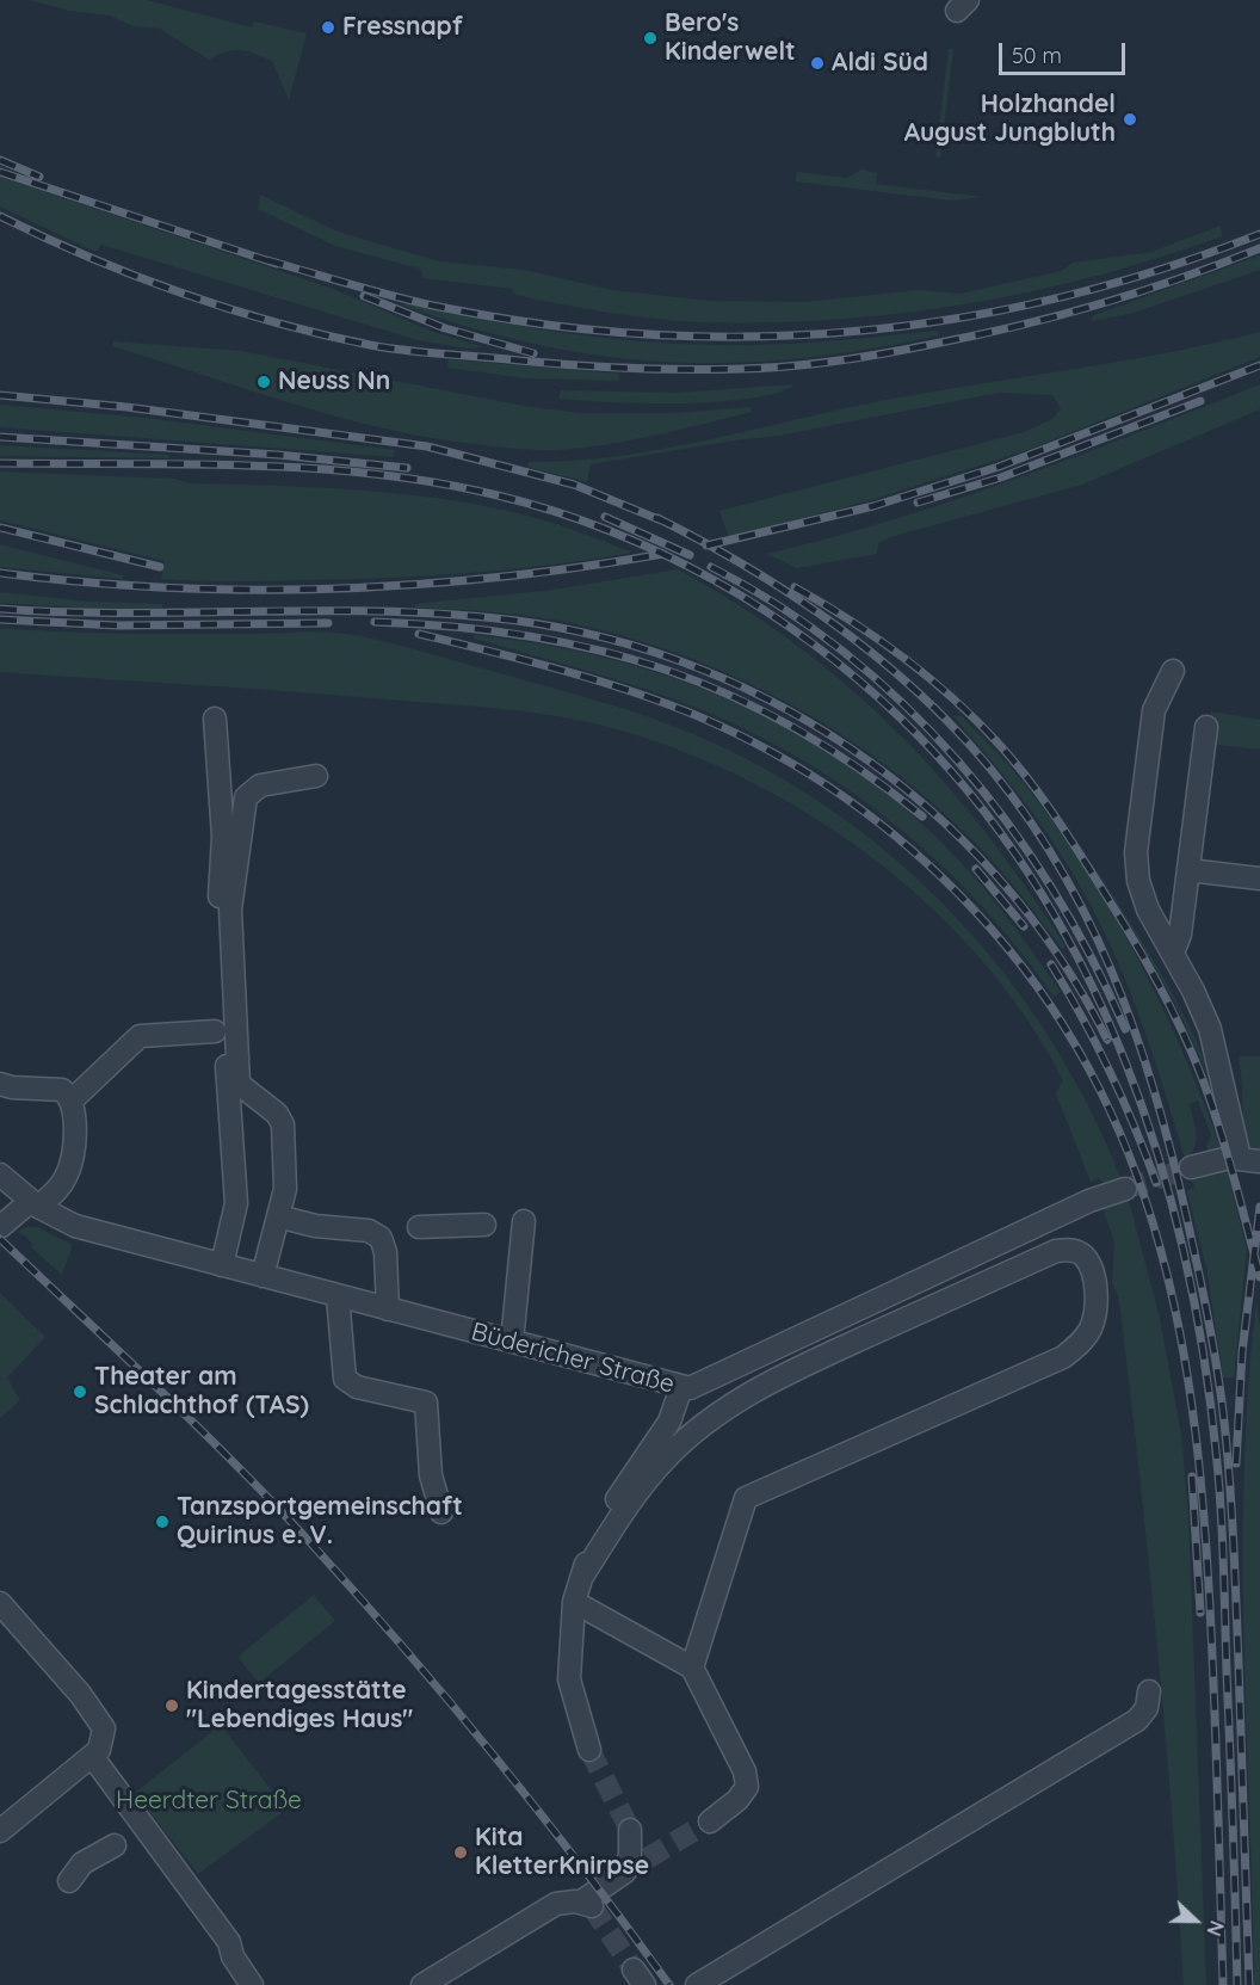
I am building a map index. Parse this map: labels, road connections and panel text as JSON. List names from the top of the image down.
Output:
{
  "streets": {
    "street": ["Büdericher Straße"]
  },
  "parks": ["Heerdter Straße"],
  "places": [
    "Fressnapf",
    "Bero's Kinderwelt",
    "Aldi Süd",
    "Holzhandel August Jungbluth",
    "Neuss Nn",
    "Theater am Schlachthof (TAS)",
    "Tanzsportgemeinschaft Quirinus e. V.",
    "Kindertagesstätte \"Lebendiges Haus\"",
    "Kita KletterKnirpse"
  ],
  "scale_bar": "50 m",
  "north": "right"
}
